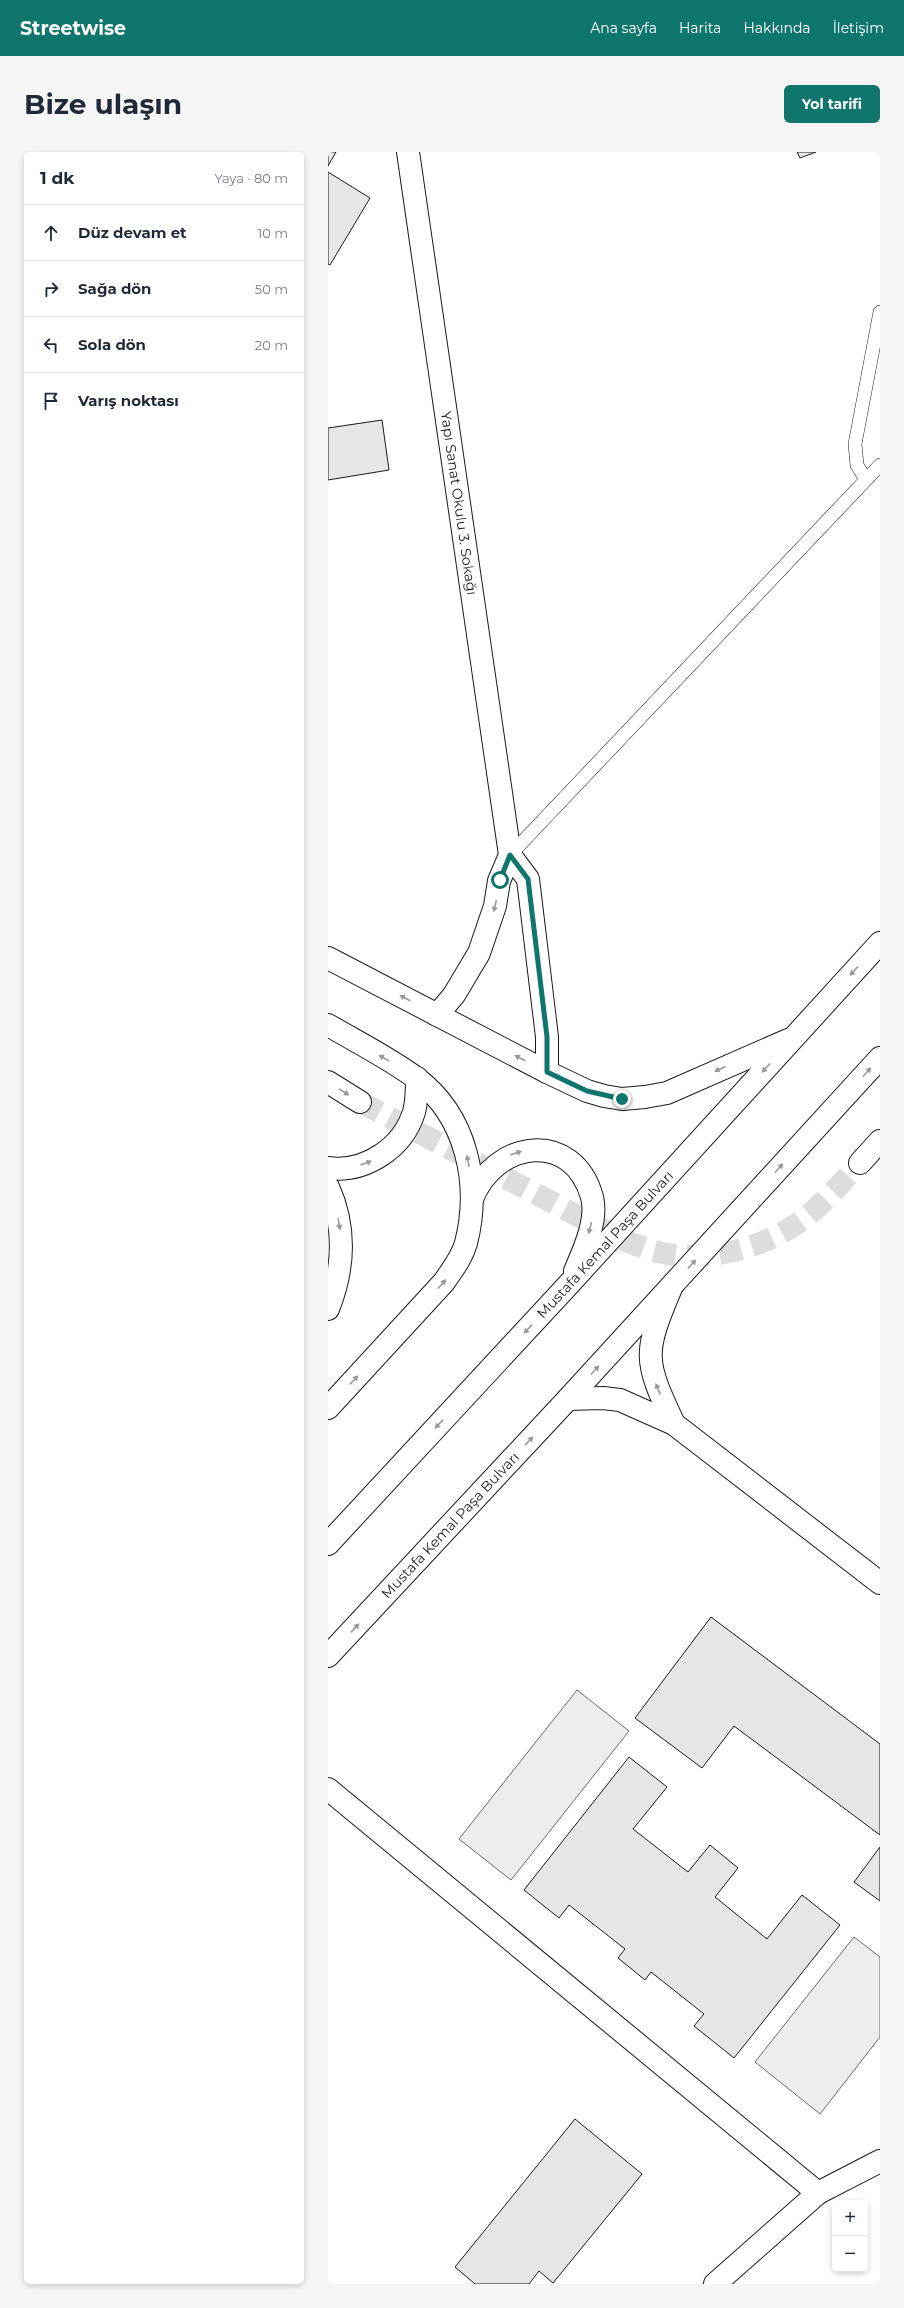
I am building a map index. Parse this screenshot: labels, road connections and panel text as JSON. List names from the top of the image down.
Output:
{
  "streets": {
    "main road": ["Yapı Sanat Okulu 3. Sokağı", "Mustafa Kemal Paşa Bulvarı"]
  },
  "page": {
    "header": "Streetwise",
    "nav": [
      "Ana sayfa",
      "Harita",
      "Hakkında",
      "İletişim"
    ],
    "buttons": "Yol tarifi",
    "title": "Bize ulaşın",
    "heading": ["1 dk", "Yaya · 80 m"],
    "list": [
      ["Düz devam et", "10 m"],
      ["Sağa dön", "50 m"],
      ["Sola dön", "20 m"],
      "Varış noktası"
    ],
    "map_buttons": ["+", "−"]
  }
}
